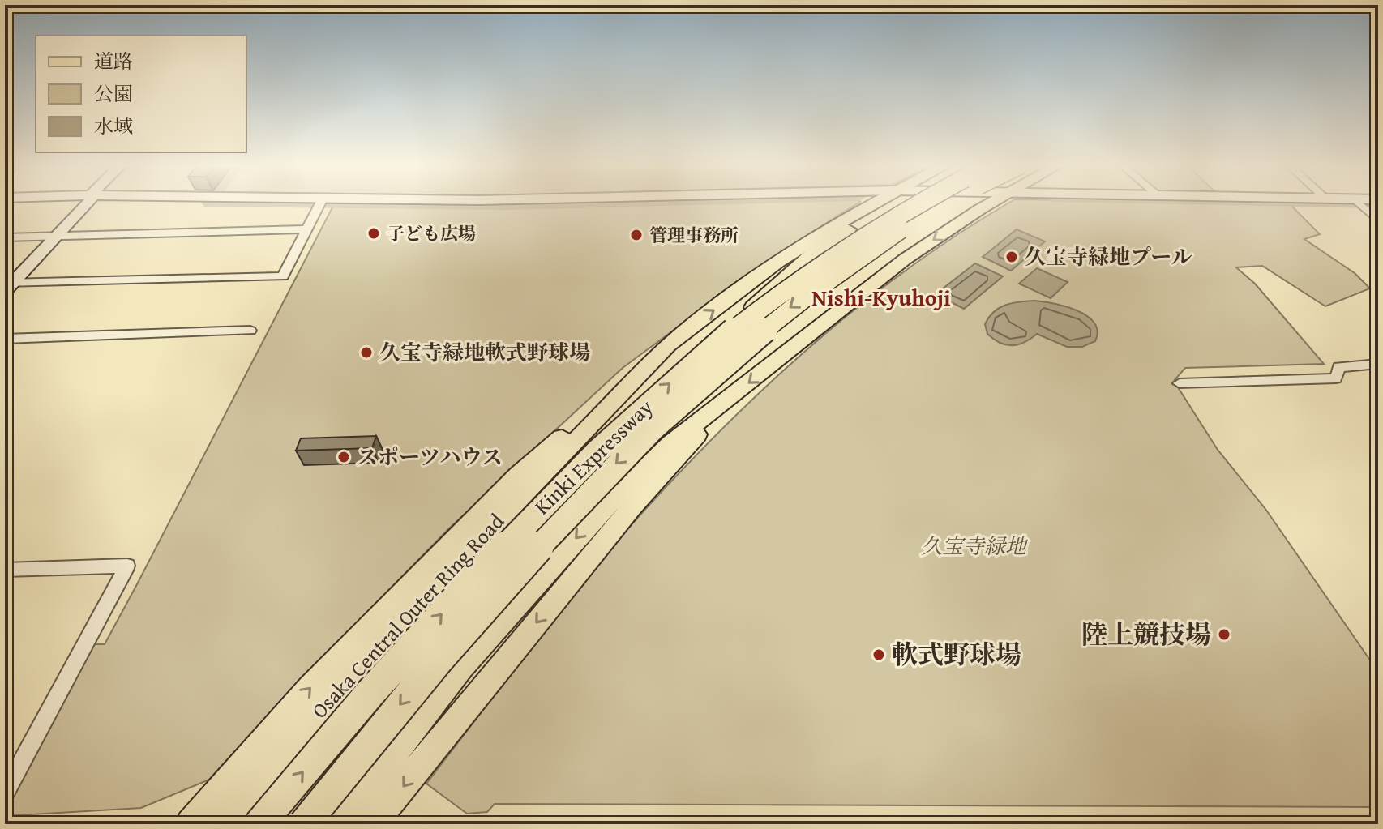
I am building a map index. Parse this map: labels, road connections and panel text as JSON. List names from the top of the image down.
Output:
{
  "streets": {
    "highway": ["Kinki Expressway"],
    "main road": ["Osaka Central Outer Ring Road"]
  },
  "districts": ["Nishi-Kyuhoji"],
  "parks": ["久宝寺緑地"],
  "places": [
    "子ども広場",
    "管理事務所",
    "久宝寺緑地プール",
    "久宝寺緑地軟式野球場",
    "スポーツハウス",
    "陸上競技場",
    "軟式野球場"
  ],
  "legend": ["道路", "公園", "水域"]
}
